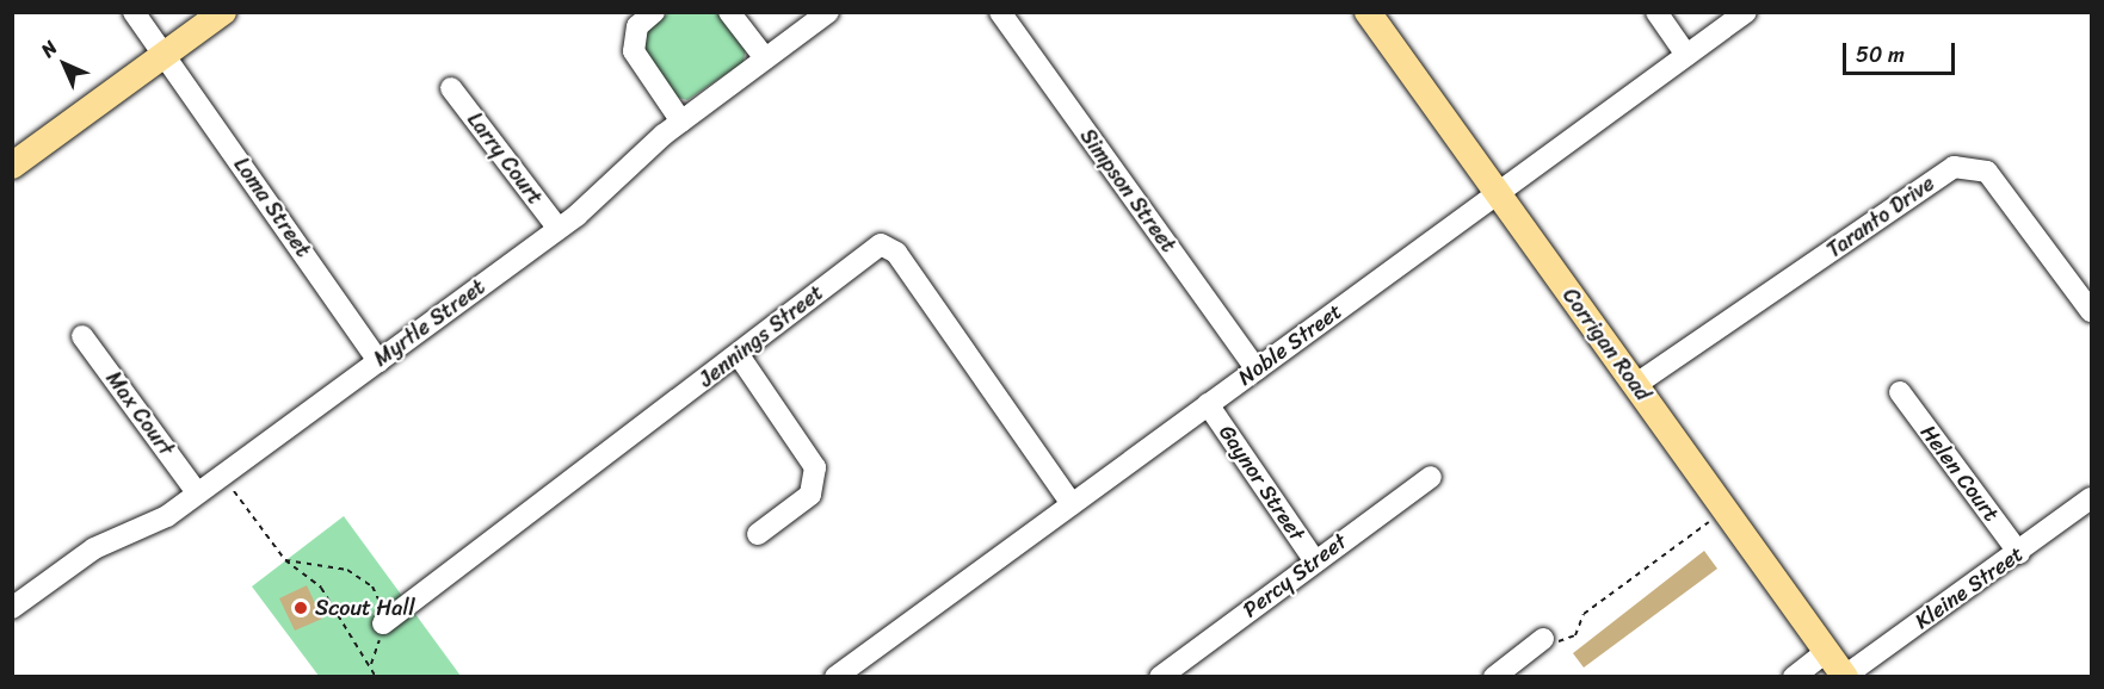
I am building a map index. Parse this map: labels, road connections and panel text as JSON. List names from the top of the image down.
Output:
{
  "streets": {
    "main road": ["Corrigan Road"],
    "street": [
      "Larry Court",
      "Simpson Street",
      "Loma Street",
      "Taranto Drive",
      "Myrtle Street",
      "Jennings Street",
      "Noble Street",
      "Max Court",
      "Helen Court",
      "Gaynor Street",
      "Percy Street",
      "Kleine Street"
    ]
  },
  "crossings": [
    ["Larry Court", "Myrtle Street"],
    ["Simpson Street", "Noble Street"],
    ["Loma Street", "Myrtle Street"],
    ["Taranto Drive", "Corrigan Road"],
    ["Myrtle Street", "Max Court"],
    ["Jennings Street", "Noble Street"],
    ["Noble Street", "Corrigan Road"],
    ["Noble Street", "Gaynor Street"],
    ["Corrigan Road", "Kleine Street"],
    ["Helen Court", "Kleine Street"],
    ["Gaynor Street", "Percy Street"]
  ],
  "places": ["Scout Hall"],
  "scale_bar": "50 m",
  "north": "top left"
}
